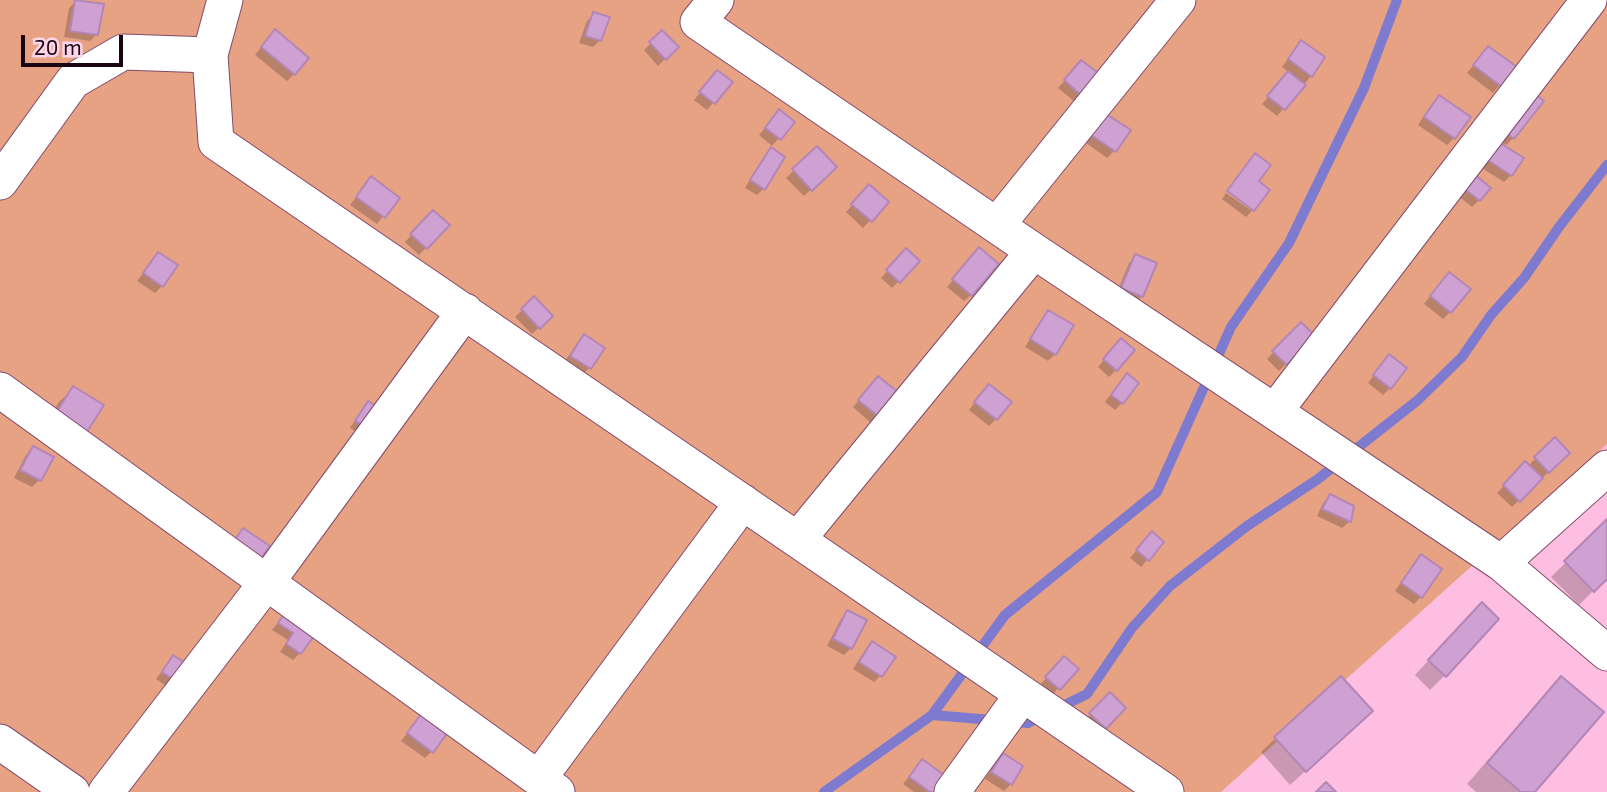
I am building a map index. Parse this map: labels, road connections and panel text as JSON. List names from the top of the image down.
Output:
{
  "scale_bar": "20 m"
}
